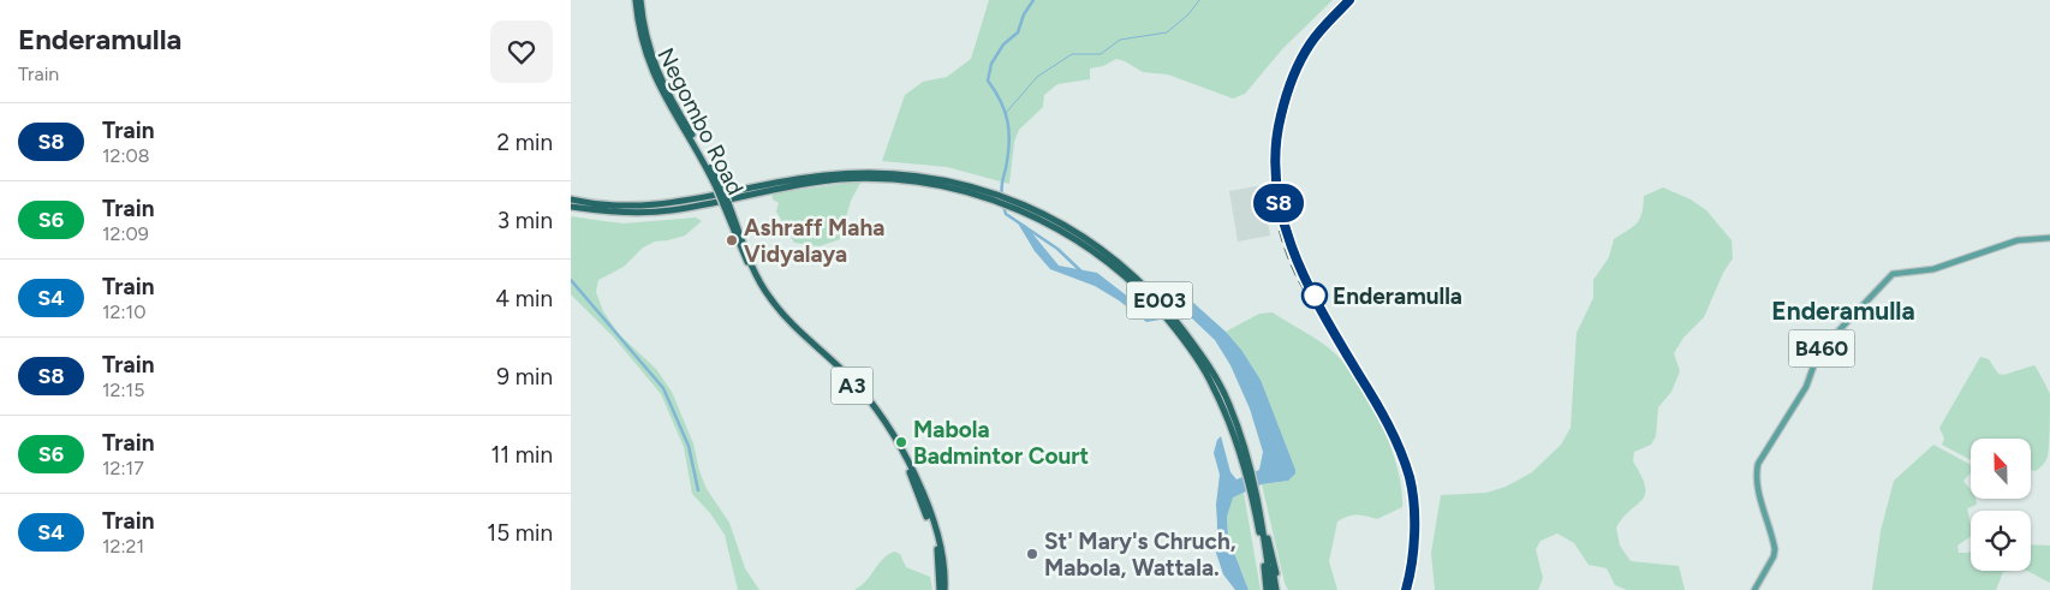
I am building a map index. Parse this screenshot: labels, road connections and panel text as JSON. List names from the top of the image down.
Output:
{
  "streets": {
    "highway": ["Negombo Road", "E003", "A3"],
    "main road": ["B460"]
  },
  "districts": ["Enderamulla"],
  "places": [
    "Ashraff Maha Vidyalaya",
    "Enderamulla",
    "Mabola Badmintor Court",
    "St' Mary's Chruch, Mabola, Wattala."
  ],
  "north": "top",
  "page": {
    "heading": ["Enderamulla", "Train"],
    "on_map": "S8",
    "list": [
      {
        "mark": "S8",
        "name": "Train",
        "note": "12:08",
        "value": "2 min"
      },
      {
        "mark": "S6",
        "name": "Train",
        "note": "12:09",
        "value": "3 min"
      },
      {
        "mark": "S4",
        "name": "Train",
        "note": "12:10",
        "value": "4 min"
      },
      {
        "mark": "S8",
        "name": "Train",
        "note": "12:15",
        "value": "9 min"
      },
      {
        "mark": "S6",
        "name": "Train",
        "note": "12:17",
        "value": "11 min"
      },
      {
        "mark": "S4",
        "name": "Train",
        "note": "12:21",
        "value": "15 min"
      }
    ]
  }
}
